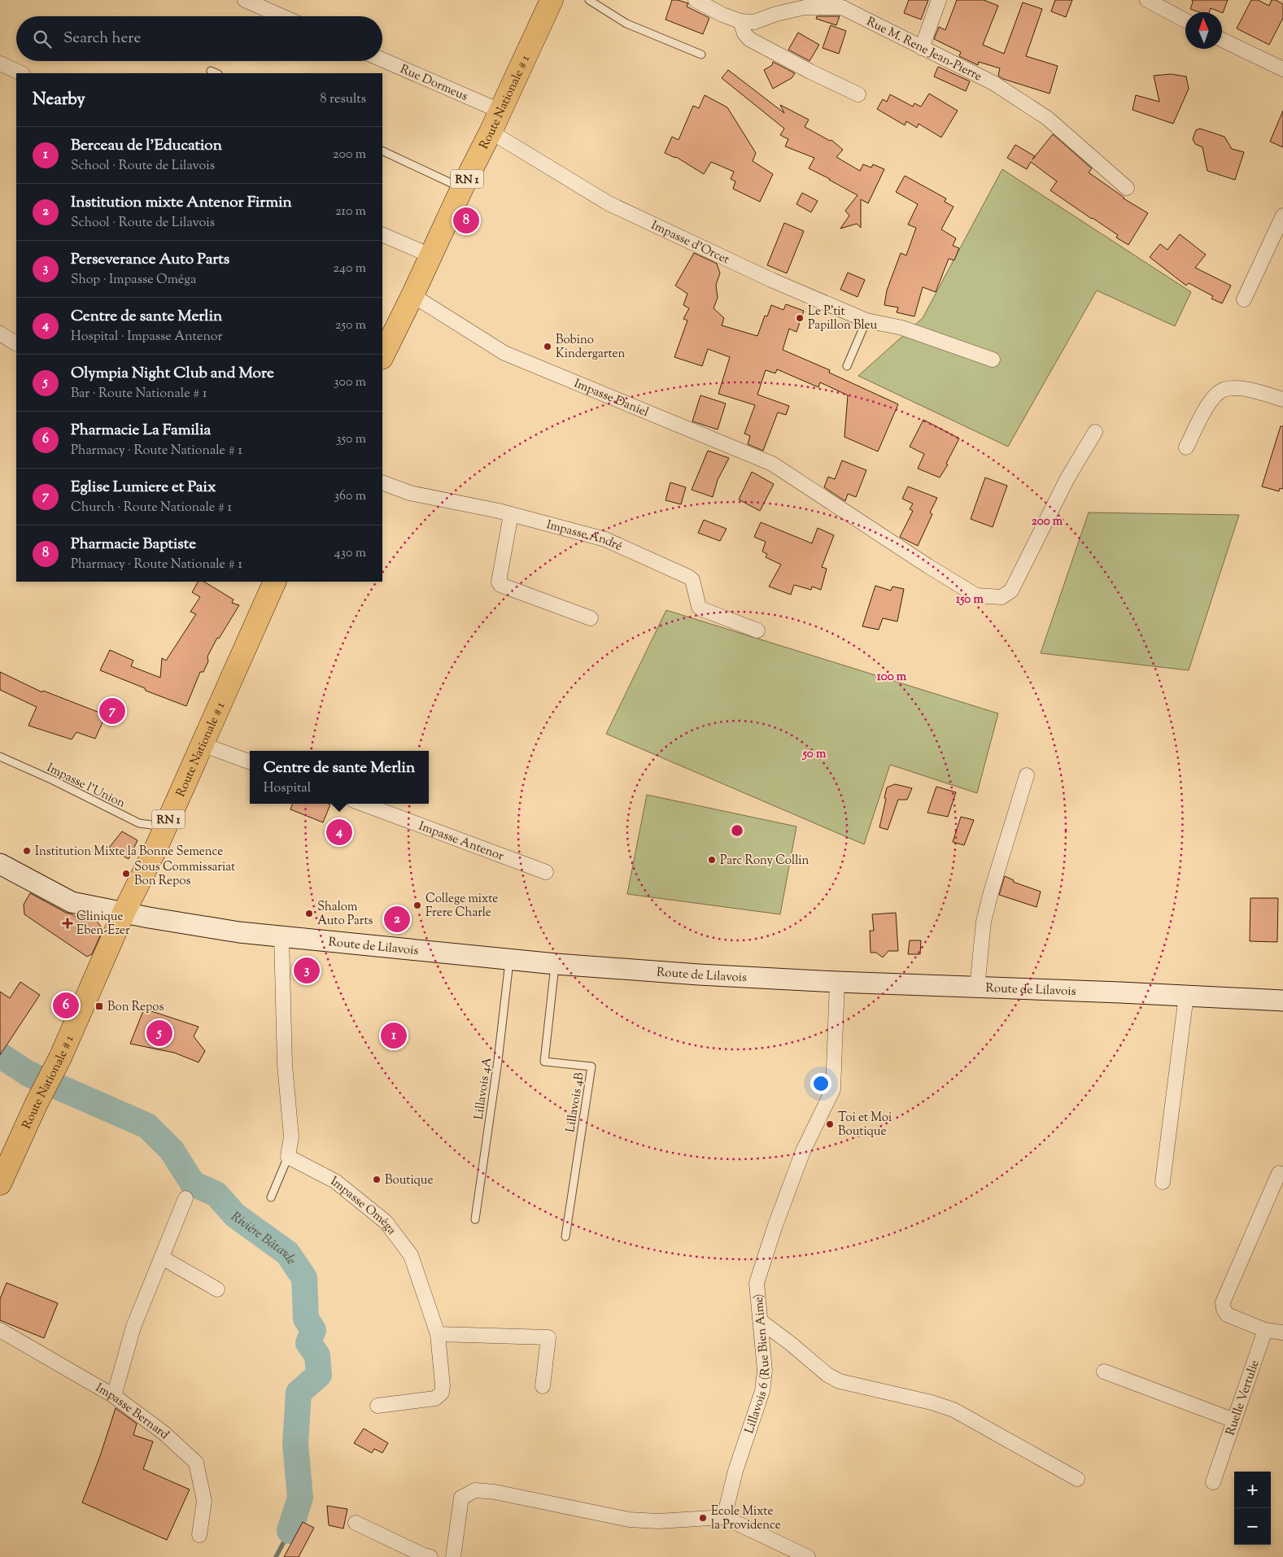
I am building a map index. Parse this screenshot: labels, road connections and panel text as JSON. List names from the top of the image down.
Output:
{
  "streets": {
    "main road": ["Route Nationale # 1", "RN 1", "Route de Lilavois"],
    "street": [
      "Rue M. Rene Jean-Pierre",
      "Rue Dormeus",
      "Impasse d'Orcet",
      "Impasse Daniel",
      "Impasse André",
      "Impasse Antenor",
      "Impasse Oméga",
      "Lillavois 6 (Rue Bien Aime)",
      "Ruelle Vertulie",
      "Impasse Bernard"
    ],
    "lane": ["Impasse l'Union", "Lillavois 4A", "Lillavois 4B"]
  },
  "crossings": [
    ["Rue Dormeus", "Route Nationale # 1"],
    ["Route Nationale # 1", "Impasse d'Orcet"],
    ["Route Nationale # 1", "Impasse Daniel"],
    ["Route Nationale # 1", "Impasse l'Union"],
    ["Route Nationale # 1", "Route de Lilavois"],
    ["Route de Lilavois", "Lillavois 4A"],
    ["Route de Lilavois", "Lillavois 4B"],
    ["Route de Lilavois", "Lillavois 6 (Rue Bien Aime)"]
  ],
  "water": ["Rivière Bâtarde"],
  "places": {
    "other": [
      "Le P'tit Papillon Bleu",
      "Bobino Kindergarten",
      "Institution Mixte la Bonne Semence",
      "Parc Rony Collin",
      "Sous Commissariat Bon Repos",
      "College mixte Frere Charle",
      "Shalom Auto Parts",
      "Toi et Moi Boutique",
      "Boutique",
      "Ecole Mixte la Providence"
    ],
    "health": ["Clinique Eben-Ezer"],
    "transit": ["Bon Repos"]
  },
  "north": "top",
  "page": {
    "search": "Search here",
    "heading": ["Nearby", "8 results"],
    "list": [
      {
        "mark": "1",
        "name": "Berceau de l'Education",
        "note": "School · Route de Lilavois",
        "value": "200 m"
      },
      {
        "mark": "2",
        "name": "Institution mixte Antenor Firmin",
        "note": "School · Route de Lilavois",
        "value": "210 m"
      },
      {
        "mark": "3",
        "name": "Perseverance Auto Parts",
        "note": "Shop · Impasse Oméga",
        "value": "240 m"
      },
      {
        "mark": "4",
        "name": "Centre de sante Merlin",
        "note": "Hospital · Impasse Antenor",
        "value": "250 m"
      },
      {
        "mark": "5",
        "name": "Olympia Night Club and More",
        "note": "Bar · Route Nationale # 1",
        "value": "300 m"
      },
      {
        "mark": "6",
        "name": "Pharmacie La Familia",
        "note": "Pharmacy · Route Nationale # 1",
        "value": "350 m"
      },
      {
        "mark": "7",
        "name": "Eglise Lumiere et Paix",
        "note": "Church · Route Nationale # 1",
        "value": "360 m"
      },
      {
        "mark": "8",
        "name": "Pharmacie Baptiste",
        "note": "Pharmacy · Route Nationale # 1",
        "value": "430 m"
      }
    ],
    "pins": [
      "8",
      "7",
      "4",
      "2",
      "3",
      "6",
      "5",
      "1"
    ],
    "popup": ["Centre de sante Merlin", "Hospital"],
    "map_buttons": ["+", "−"]
  },
  "rings": [
    "200 m",
    "150 m",
    "100 m",
    "50 m"
  ]
}
